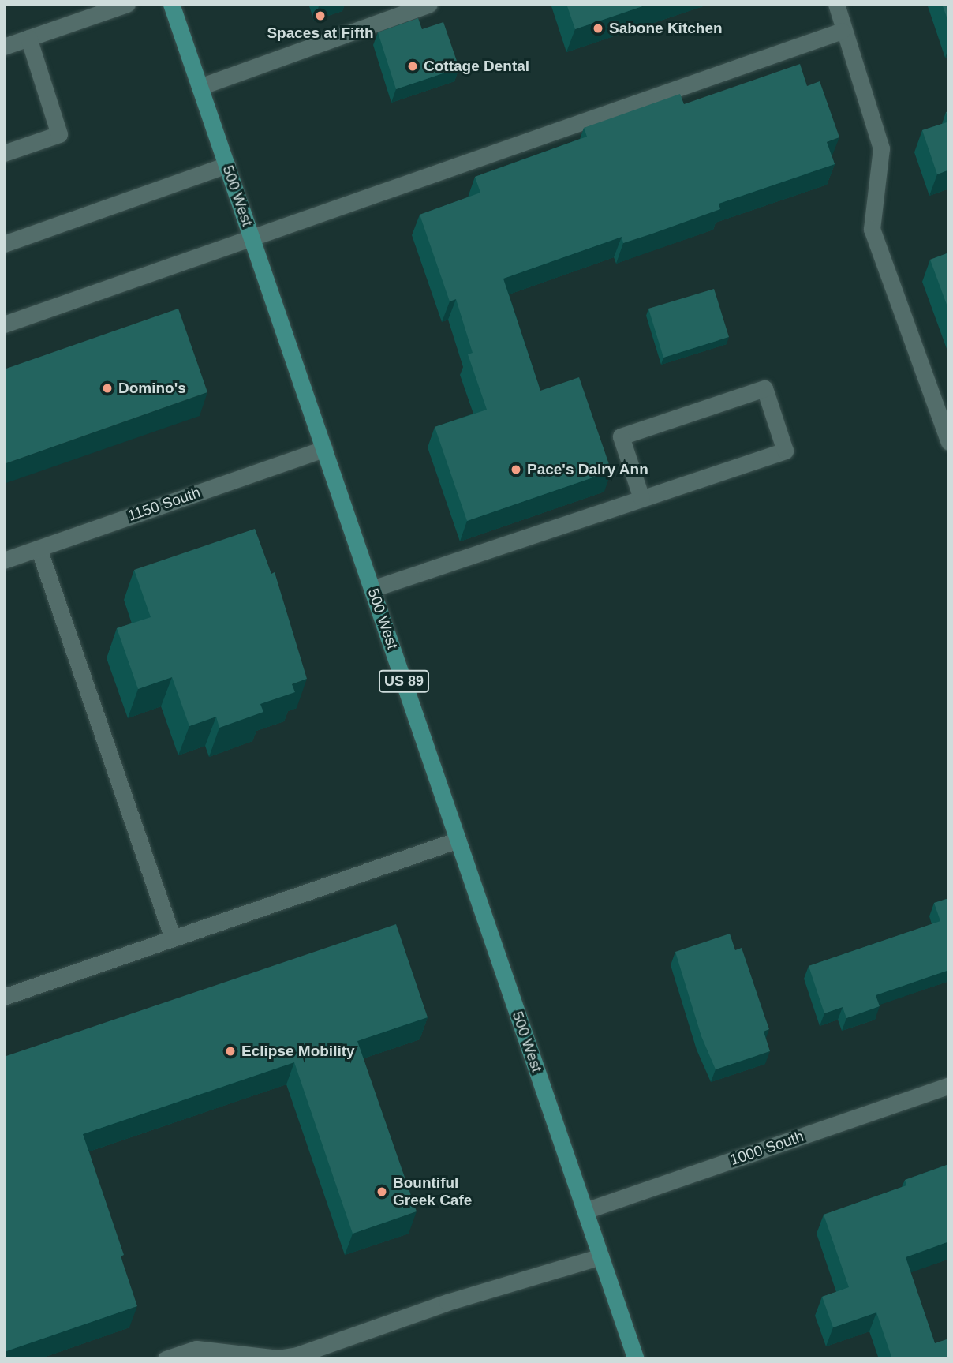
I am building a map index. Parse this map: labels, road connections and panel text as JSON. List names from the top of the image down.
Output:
{
  "streets": {
    "main road": ["500 West", "US 89"],
    "street": ["1150 South", "1000 South"]
  },
  "crossings": [
    ["500 West", "1150 South"],
    ["500 West", "1000 South"]
  ],
  "places": [
    "Spaces at Fifth",
    "Sabone Kitchen",
    "Cottage Dental",
    "Domino's",
    "Pace's Dairy Ann",
    "Eclipse Mobility",
    "Bountiful Greek Cafe"
  ]
}
